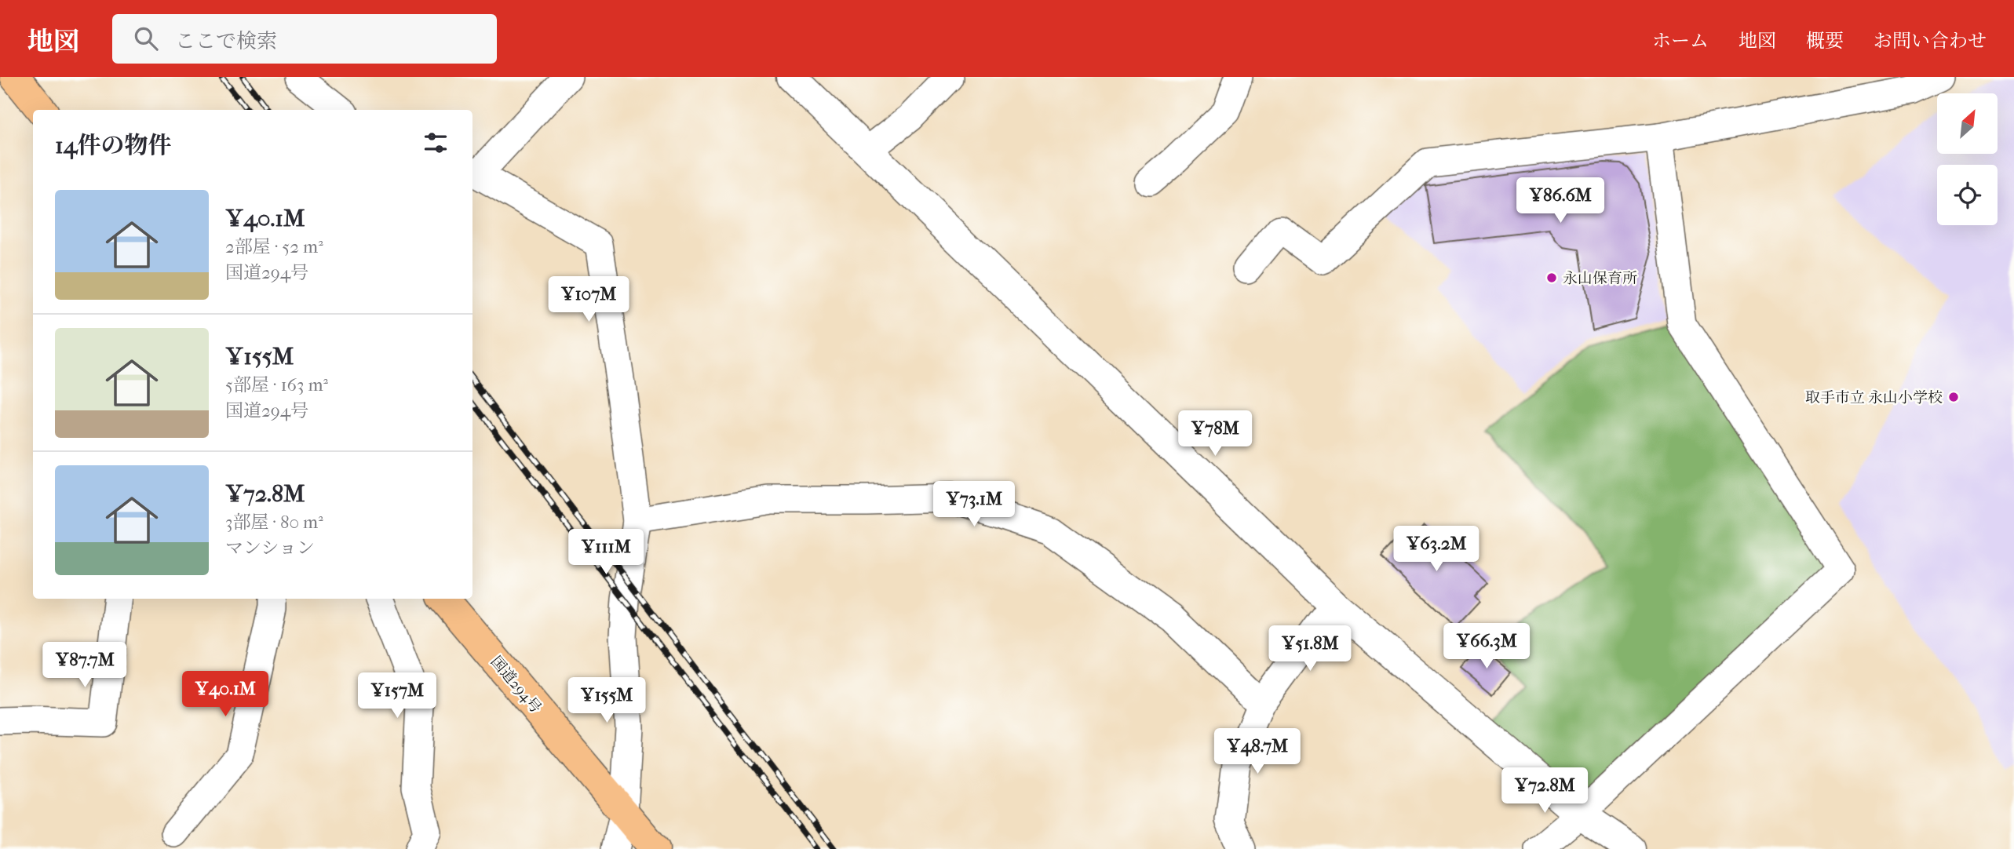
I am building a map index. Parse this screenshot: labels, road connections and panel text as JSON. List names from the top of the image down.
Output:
{
  "streets": {
    "highway": ["国道294号"]
  },
  "places": ["永山保育所", "取手市立 永山小学校"],
  "north": "top right",
  "page": {
    "header": "地図",
    "search": "ここで検索",
    "nav": [
      "ホーム",
      "地図",
      "概要",
      "お問い合わせ"
    ],
    "heading": "14件の物件",
    "list": [
      {
        "name": "¥40.1M",
        "note": "2部屋 · 52 m² · 国道294号"
      },
      {
        "name": "¥155M",
        "note": "5部屋 · 163 m² · 国道294号"
      },
      {
        "name": "¥72.8M",
        "note": "3部屋 · 80 m² · マンション"
      }
    ],
    "price": [
      "¥86.6M",
      "¥107M",
      "¥78M",
      "¥73.1M",
      "¥63.2M",
      "¥111M",
      "¥66.3M",
      "¥51.8M",
      "¥87.7M",
      "¥40.1M",
      "¥157M",
      "¥155M",
      "¥48.7M",
      "¥72.8M"
    ]
  }
}
